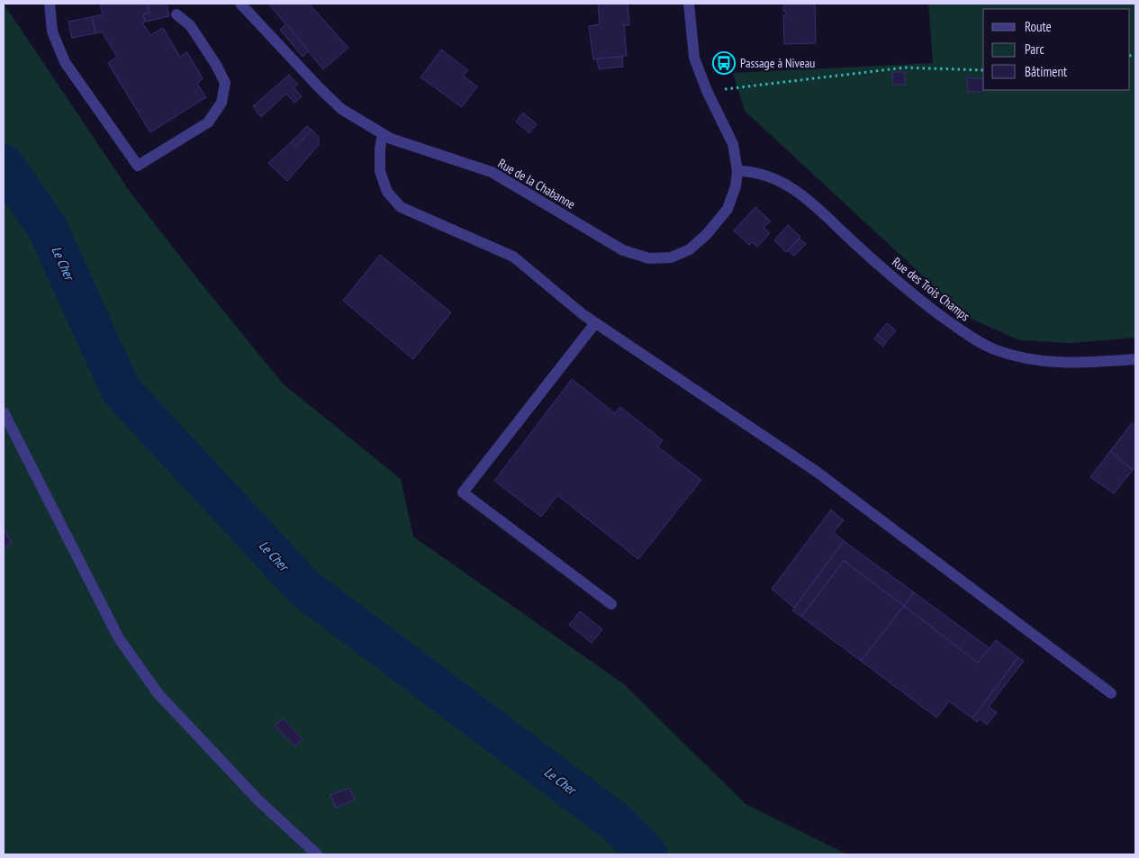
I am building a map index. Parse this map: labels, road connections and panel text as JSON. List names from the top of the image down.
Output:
{
  "streets": {
    "street": ["Rue de la Chabanne", "Rue des Trois Champs"]
  },
  "crossings": [
    ["Rue de la Chabanne", "Rue des Trois Champs"]
  ],
  "water": ["Le Cher"],
  "places": {
    "bus stop": ["Passage à Niveau"]
  },
  "legend": ["Route", "Parc", "Bâtiment"]
}
